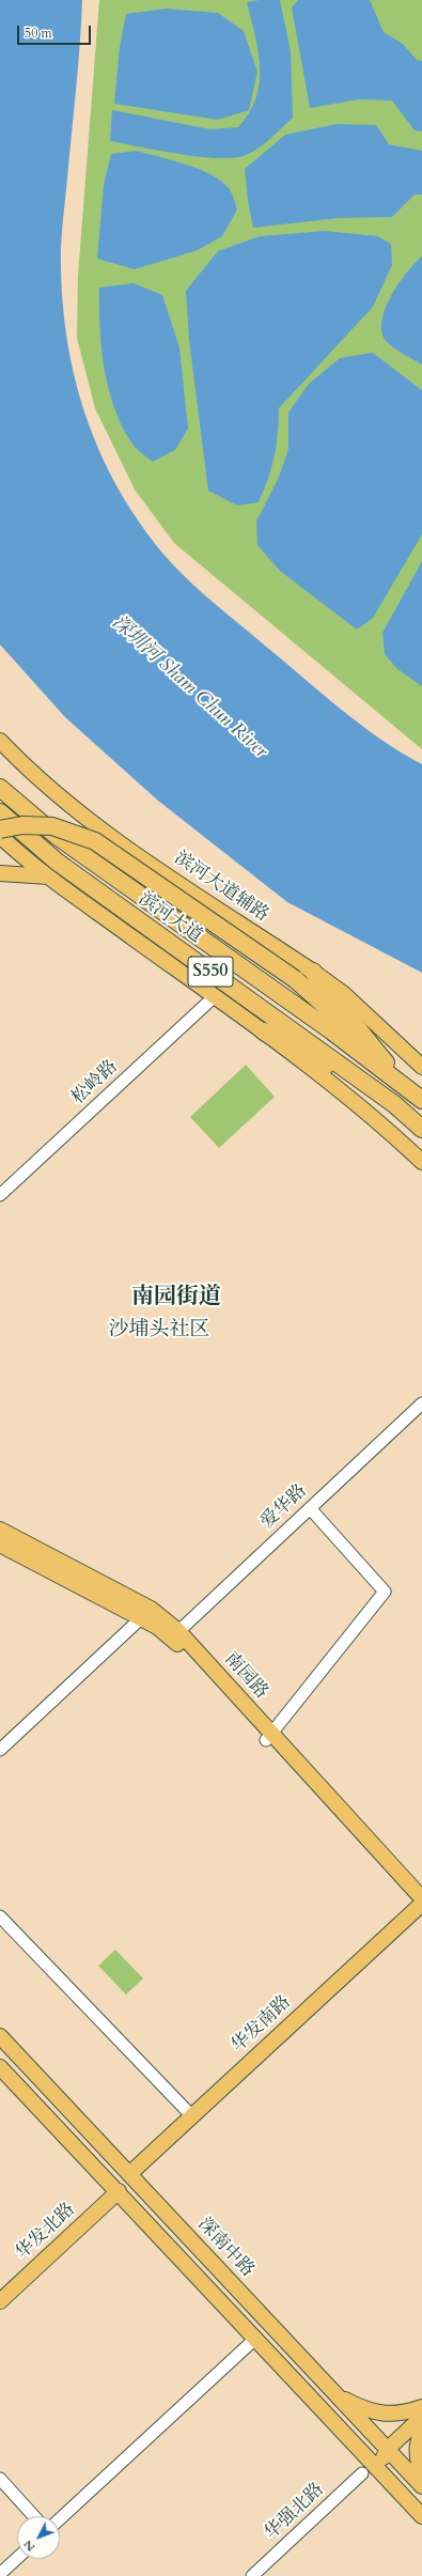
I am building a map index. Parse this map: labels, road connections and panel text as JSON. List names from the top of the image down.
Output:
{
  "streets": {
    "highway": ["滨河大道", "S550"],
    "main road": [
      "滨河大道辅路",
      "南园路",
      "华发南路",
      "华发北路",
      "深南中路"
    ],
    "street": ["松岭路", "爱华路", "华强北路"]
  },
  "crossings": [
    ["爱华路", "南园路"],
    ["南园路", "华发南路"],
    ["华发南路", "深南中路"]
  ],
  "districts": ["南园街道", "沙埔头社区"],
  "water": ["深圳河 Sham Chun River"],
  "scale_bar": "50 m",
  "north": "bottom left"
}
